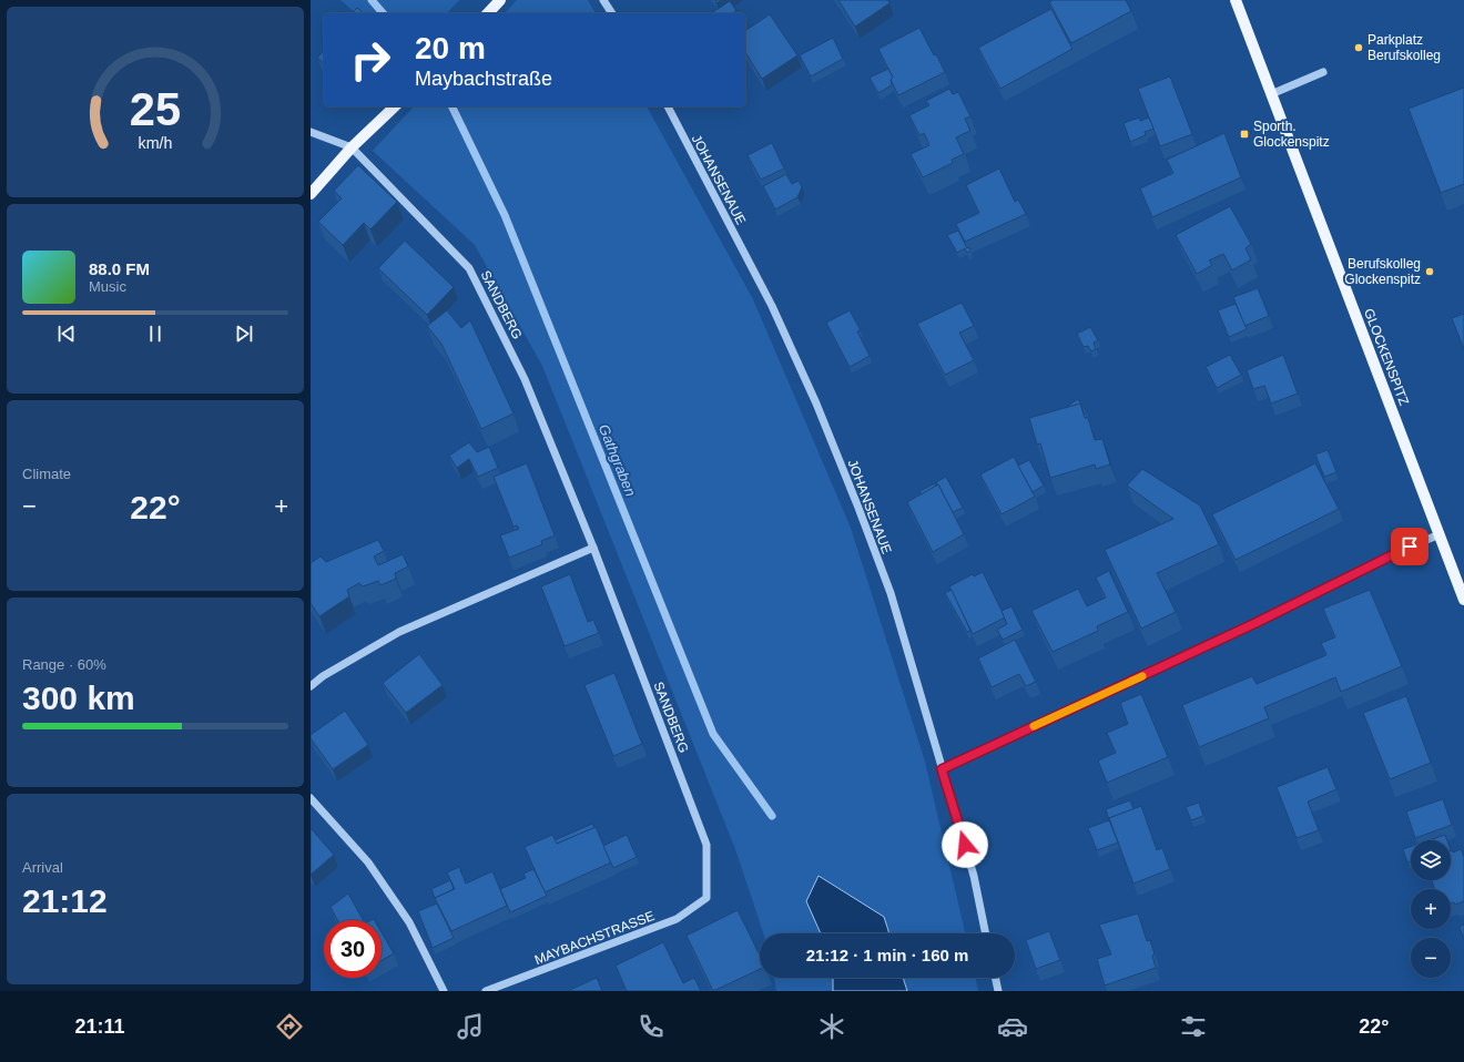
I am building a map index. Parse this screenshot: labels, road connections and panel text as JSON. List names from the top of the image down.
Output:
{
  "streets": {
    "main road": ["GLOCKENSPITZ"],
    "street": ["JOHANSENAUE", "SANDBERG", "MAYBACHSTRASSE"]
  },
  "crossings": [
    ["SANDBERG", "MAYBACHSTRASSE"]
  ],
  "water": ["Gathgraben"],
  "places": {
    "other": ["Parkplatz Berufskolleg", "Berufskolleg Glockenspitz"],
    "transit": ["Sporth. Glockenspitz"]
  },
  "page": {
    "turn": ["20 m", "Maybachstraße"],
    "song": ["88.0 FM", "Music"],
    "tile": [
      "Climate",
      ["Range · 60%", "300 km"],
      ["Arrival", "21:12"]
    ],
    "heat": ["−", "22°", "+"],
    "map_buttons": ["+", "−"],
    "limit": "30",
    "trip": "21:12 · 1 min · 160 m",
    "tabs": ["21:11", "22°"],
    "gauge": ["25", "km/h"]
  }
}
